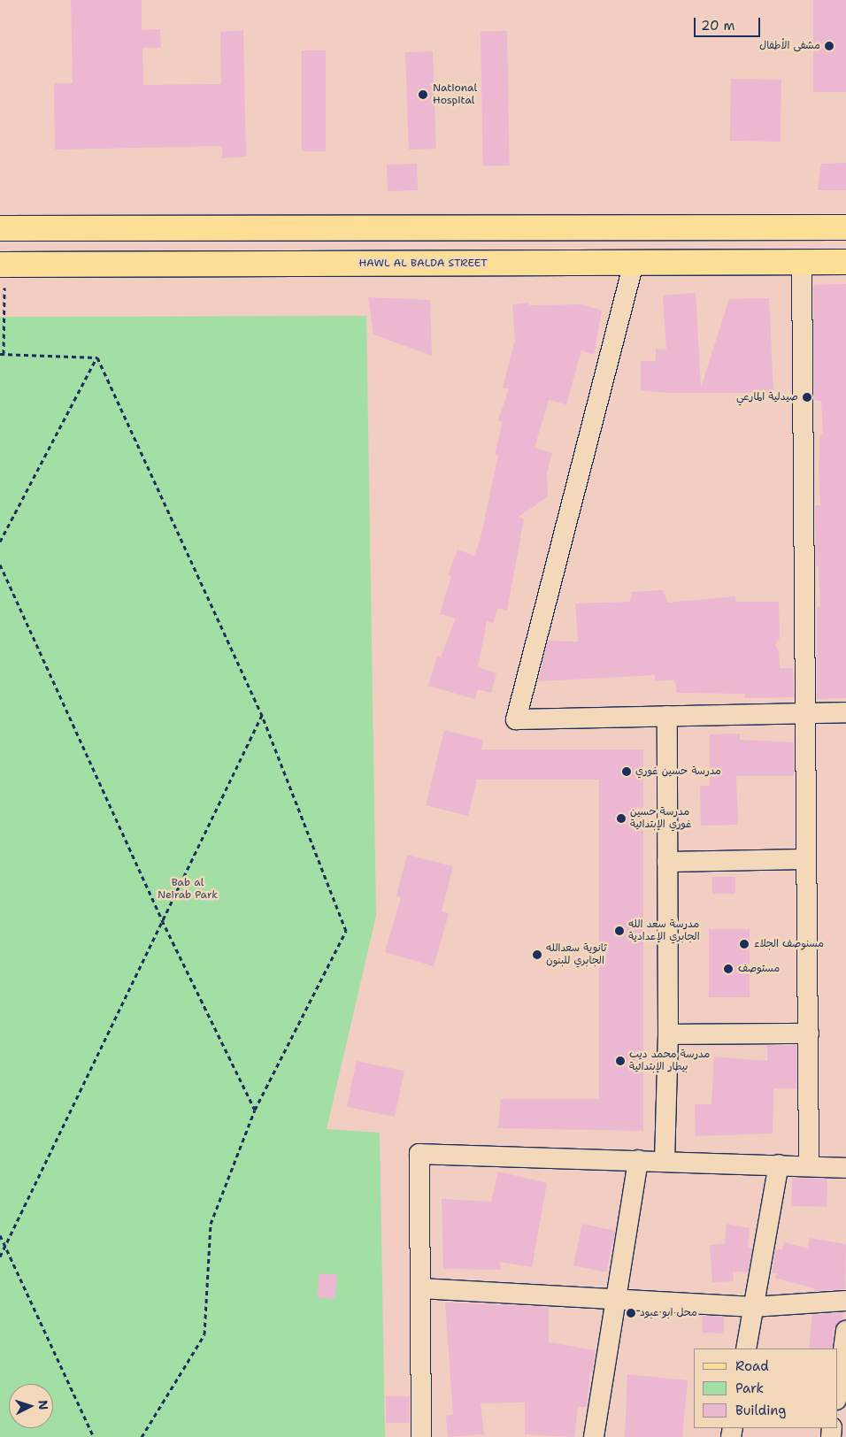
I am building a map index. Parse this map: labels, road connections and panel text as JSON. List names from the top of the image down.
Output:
{
  "streets": {
    "main road": ["HAWL AL BALDA STREET"]
  },
  "parks": ["Bab al Neirab Park"],
  "places": [
    "مشفى الأطفال",
    "National Hospital",
    "صيدلية المارعي",
    "مدرسة حسين غوري",
    "مدرسة حسين غوري الإبتدائية",
    "مدرسة سعد الله الجابري الإعدادية",
    "مسنوصف الجلاء",
    "ثانوية سعدالله الجابري للبنون",
    "مستوصف",
    "مدرسة محمد ديب بيطار الإبتدائية",
    "محل ابو عبود"
  ],
  "legend": ["Road", "Park", "Building"],
  "scale_bar": "20 m",
  "north": "right"
}
